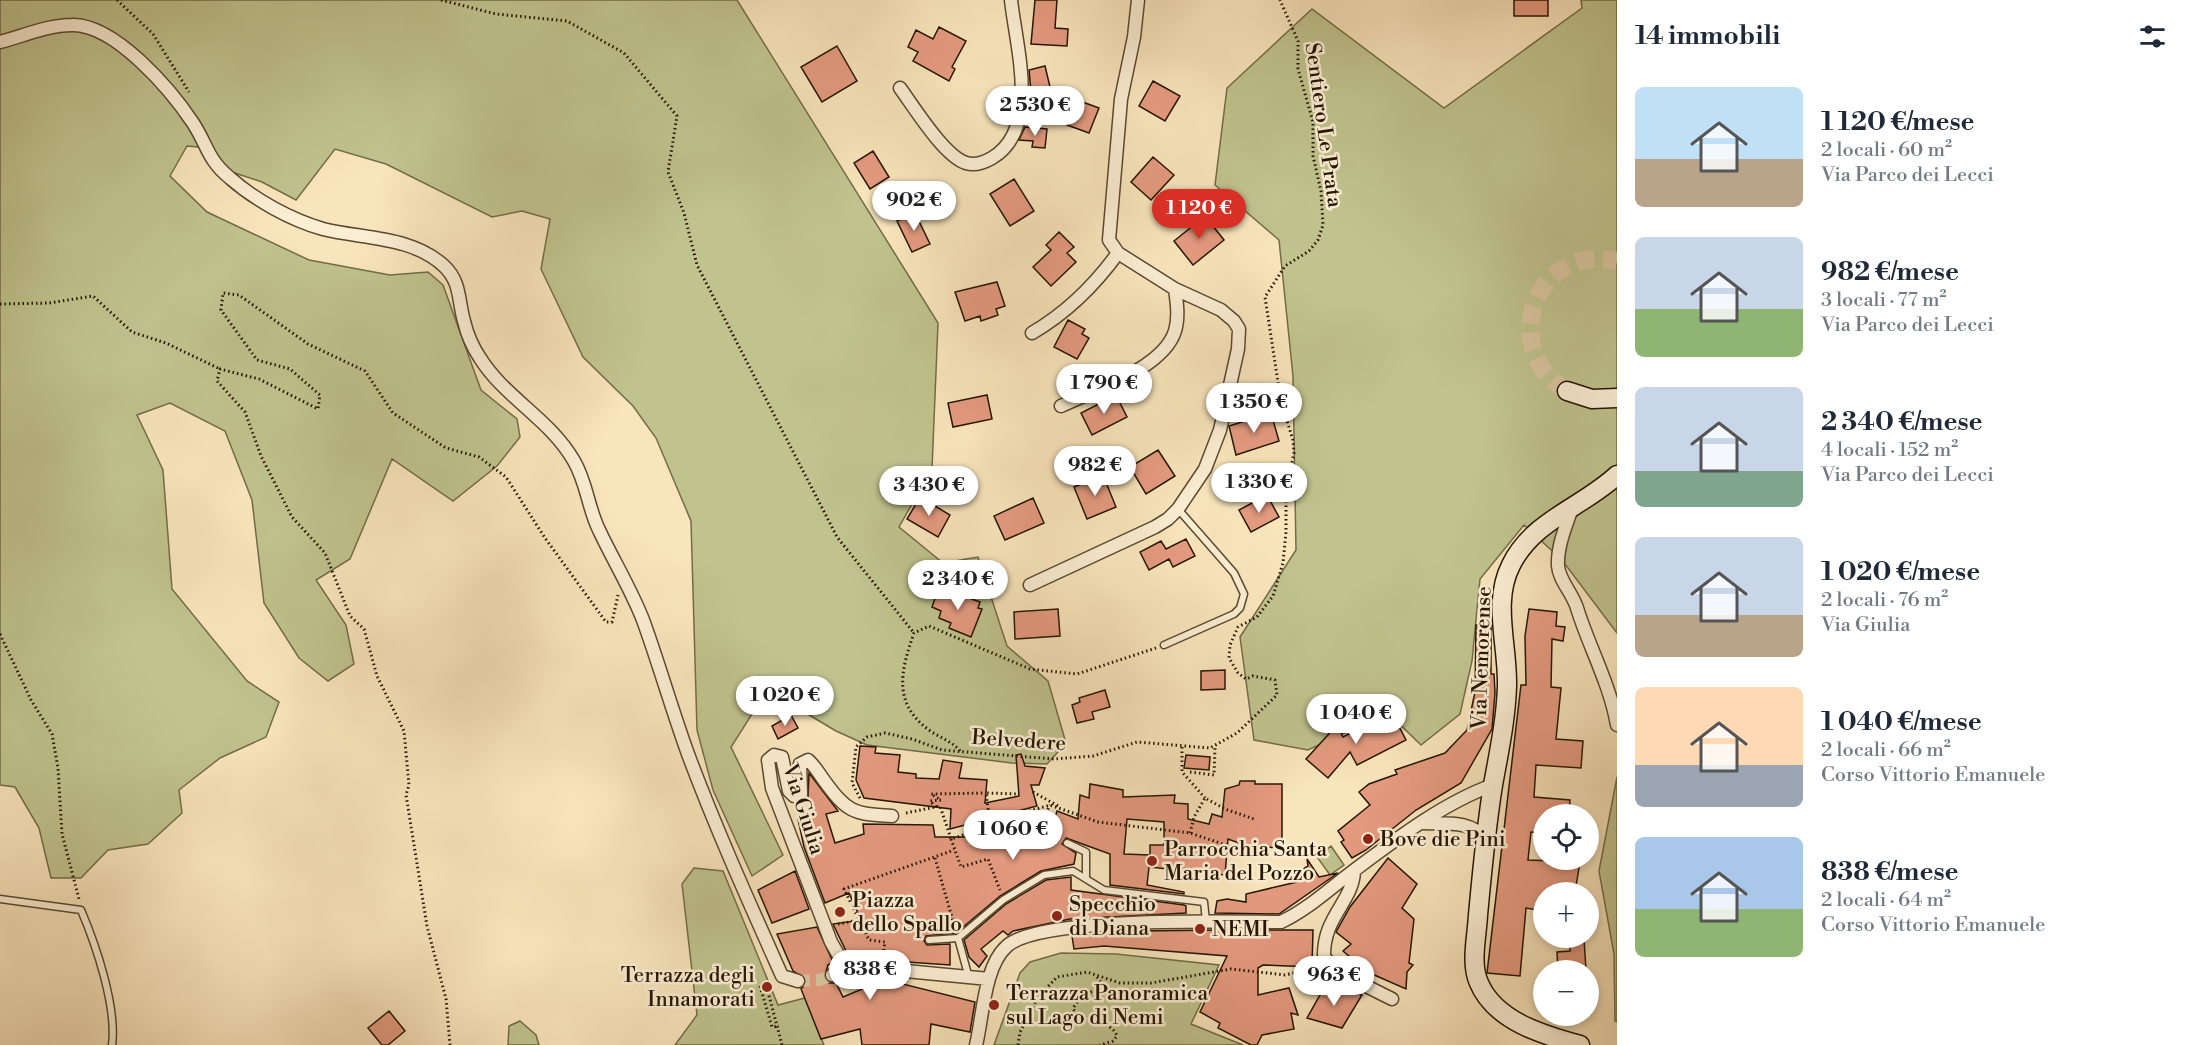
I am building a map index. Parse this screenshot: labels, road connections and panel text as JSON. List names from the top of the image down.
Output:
{
  "streets": {
    "main road": ["Via Nemorense"],
    "street": ["Via Giulia"],
    "path": ["Sentiero Le Prata", "Belvedere"]
  },
  "crossings": [
    ["Sentiero Le Prata", "Belvedere"]
  ],
  "places": [
    "Bove die Pini",
    "Parrocchia Santa Maria del Pozzo",
    "Piazza dello Spallo",
    "Specchio di Diana",
    "NEMI",
    "Terrazza degli Innamorati",
    "Terrazza Panoramica sul Lago di Nemi"
  ],
  "page": {
    "heading": "14 immobili",
    "list": [
      {
        "name": "1 120 €/mese",
        "note": "2 locali · 60 m² · Via Parco dei Lecci"
      },
      {
        "name": "982 €/mese",
        "note": "3 locali · 77 m² · Via Parco dei Lecci"
      },
      {
        "name": "2 340 €/mese",
        "note": "4 locali · 152 m² · Via Parco dei Lecci"
      },
      {
        "name": "1 020 €/mese",
        "note": "2 locali · 76 m² · Via Giulia"
      },
      {
        "name": "1 040 €/mese",
        "note": "2 locali · 66 m² · Corso Vittorio Emanuele"
      },
      {
        "name": "838 €/mese",
        "note": "2 locali · 64 m² · Corso Vittorio Emanuele"
      }
    ],
    "price": [
      "2 530 €",
      "902 €",
      "1 120 €",
      "1 790 €",
      "1 350 €",
      "982 €",
      "1 330 €",
      "3 430 €",
      "2 340 €",
      "1 020 €",
      "1 040 €",
      "1 060 €",
      "838 €",
      "963 €"
    ],
    "map_buttons": ["+", "−"]
  }
}
